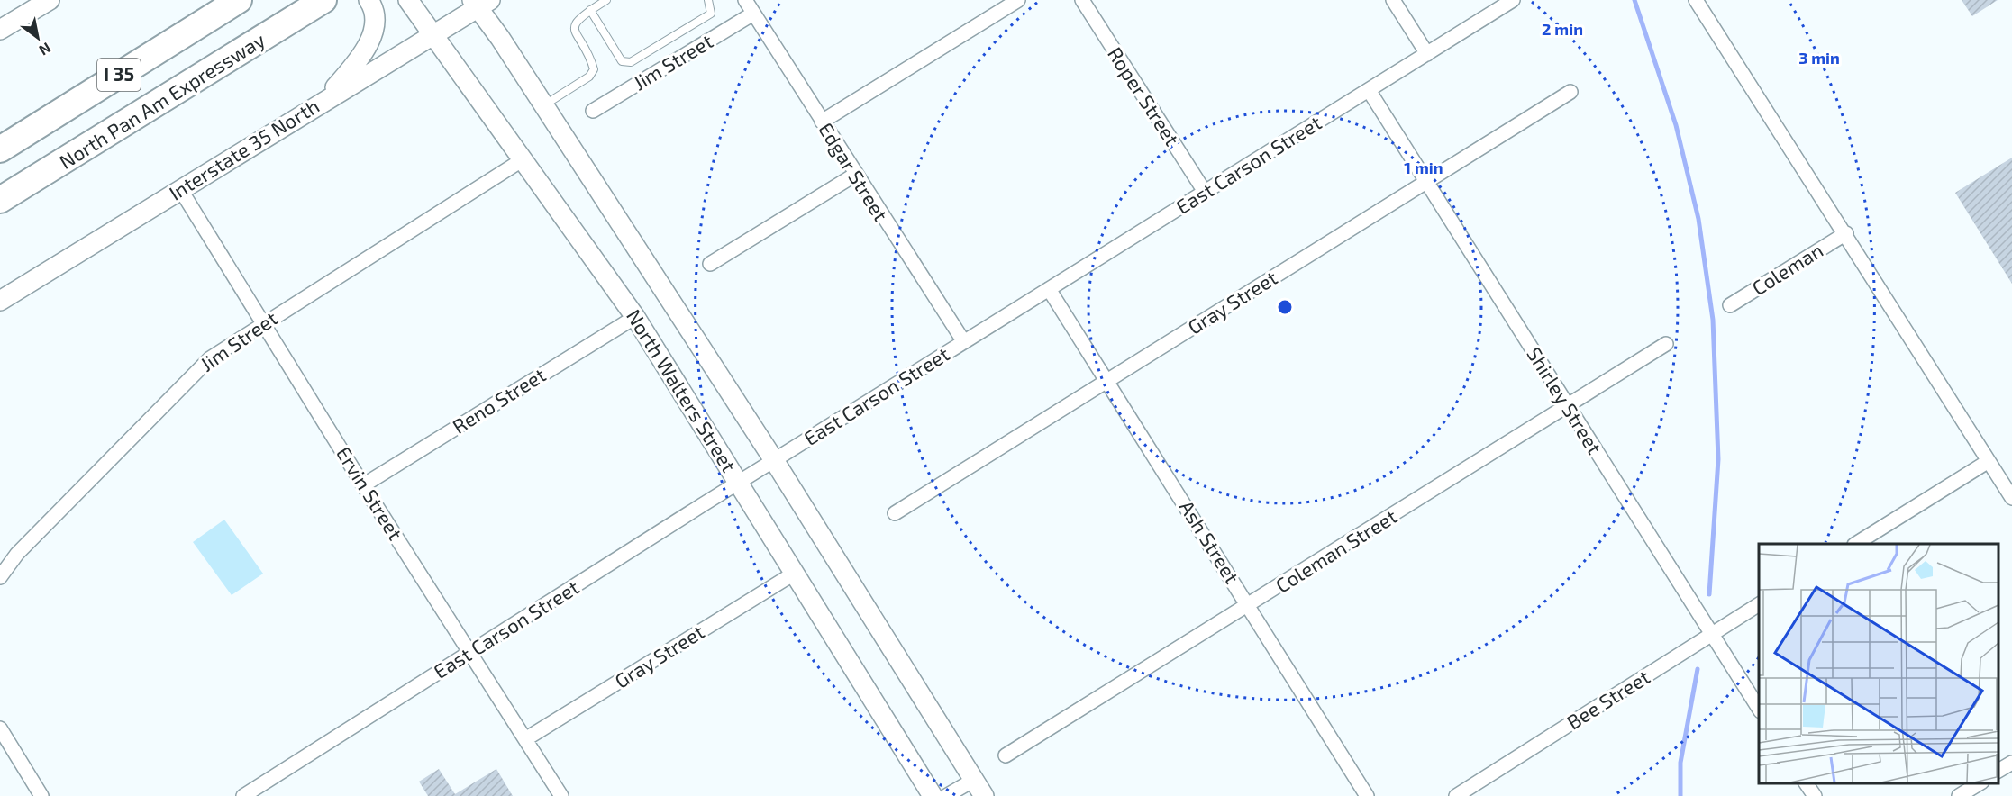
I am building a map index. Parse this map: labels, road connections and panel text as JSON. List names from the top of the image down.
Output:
{
  "streets": {
    "highway": ["I 35", "North Pan Am Expressway"],
    "main road": ["Interstate 35 North", "North Walters Street"],
    "street": [
      "Jim Street",
      "Roper Street",
      "East Carson Street",
      "Edgar Street",
      "Coleman",
      "Gray Street",
      "Reno Street",
      "Shirley Street",
      "Ervin Street",
      "Ash Street",
      "Coleman Street",
      "Bee Street"
    ]
  },
  "crossings": [
    ["Jim Street", "Edgar Street"],
    ["Jim Street", "North Walters Street"],
    ["Jim Street", "Ervin Street"],
    ["Roper Street", "East Carson Street"],
    ["Interstate 35 North", "North Walters Street"],
    ["Interstate 35 North", "Ervin Street"],
    ["East Carson Street", "Edgar Street"],
    ["East Carson Street", "North Walters Street"],
    ["East Carson Street", "Shirley Street"],
    ["East Carson Street", "Ervin Street"],
    ["East Carson Street", "Ash Street"],
    ["Gray Street", "North Walters Street"],
    ["Gray Street", "Shirley Street"],
    ["Gray Street", "Ervin Street"],
    ["Gray Street", "Ash Street"],
    ["North Walters Street", "Reno Street"],
    ["Reno Street", "Ervin Street"],
    ["Shirley Street", "Coleman Street"],
    ["Shirley Street", "Bee Street"],
    ["Ash Street", "Coleman Street"]
  ],
  "north": "bottom right",
  "rings": ["2 min", "3 min", "1 min"]
}
